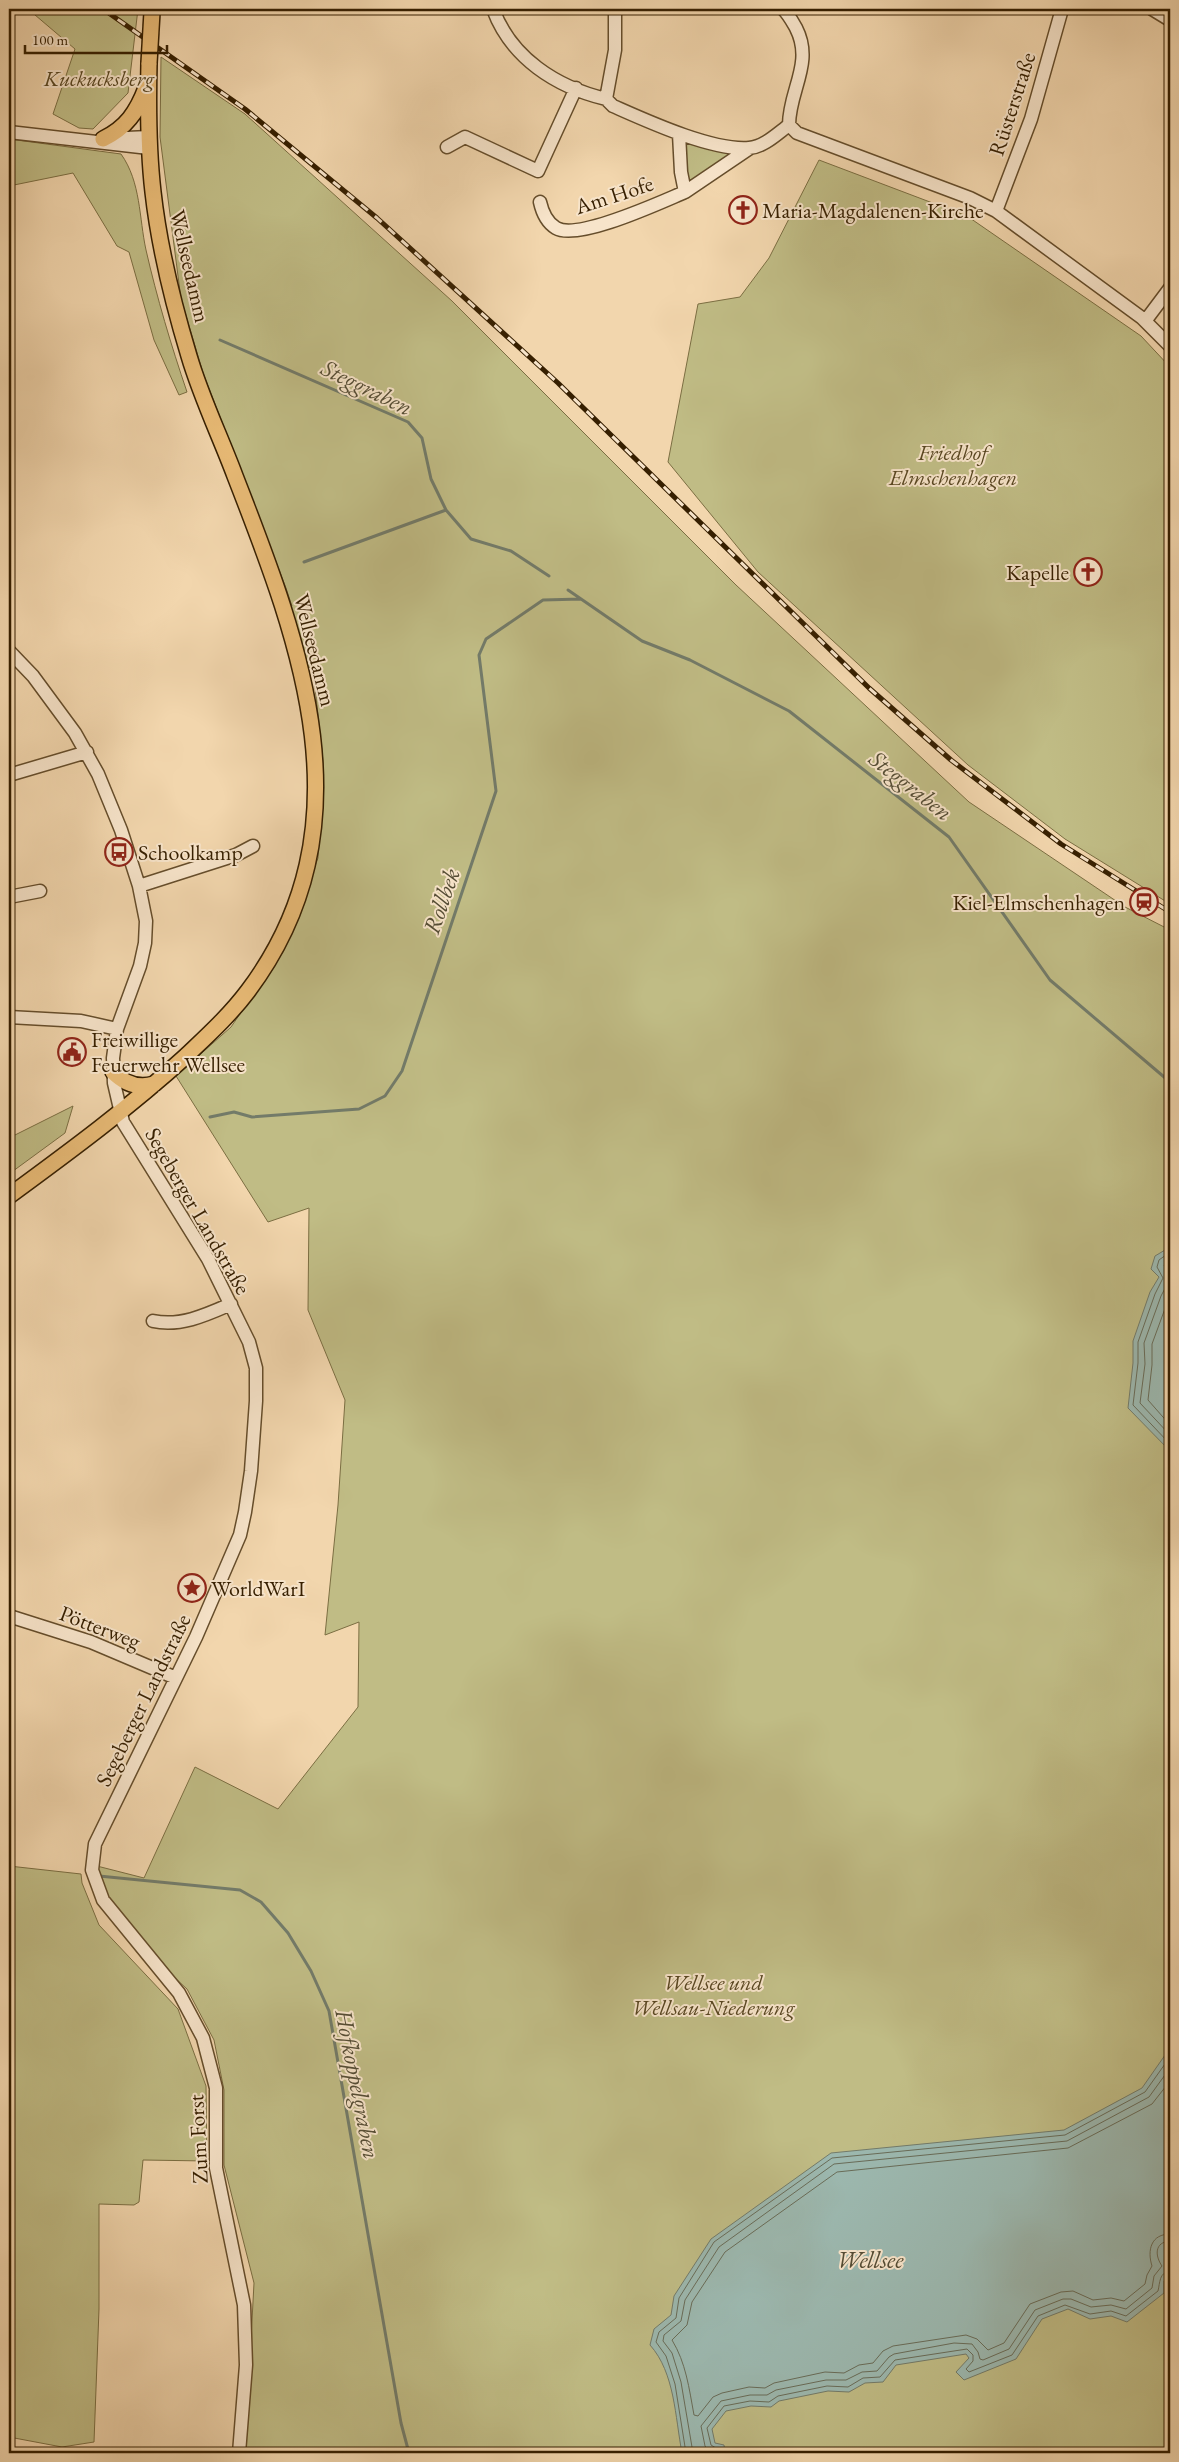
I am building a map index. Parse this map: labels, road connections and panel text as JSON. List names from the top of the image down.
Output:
{
  "streets": {
    "main road": ["Wellseedamm"],
    "street": [
      "Rüsterstraße",
      "Am Hofe",
      "Segeberger Landstraße",
      "Pötterweg",
      "Zum Forst"
    ]
  },
  "crossings": [
    ["Wellseedamm", "Segeberger Landstraße"],
    ["Segeberger Landstraße", "Pötterweg"],
    ["Segeberger Landstraße", "Zum Forst"]
  ],
  "water": [
    "Steggraben",
    "Rollbek",
    "Hofkoppelgraben",
    "Wellsee"
  ],
  "parks": ["Kuckucksberg", "Friedhof Elmschenhagen", "Wellsee und Wellsau-Niederung"],
  "places": {
    "church": ["Maria-Magdalenen-Kirche", "Kapelle"],
    "bus stop": ["Schoolkamp"],
    "station": ["Kiel-Elmschenhagen"],
    "public building": ["Freiwillige Feuerwehr Wellsee"],
    "place": ["WorldWarI"]
  },
  "scale_bar": "100 m"
}
